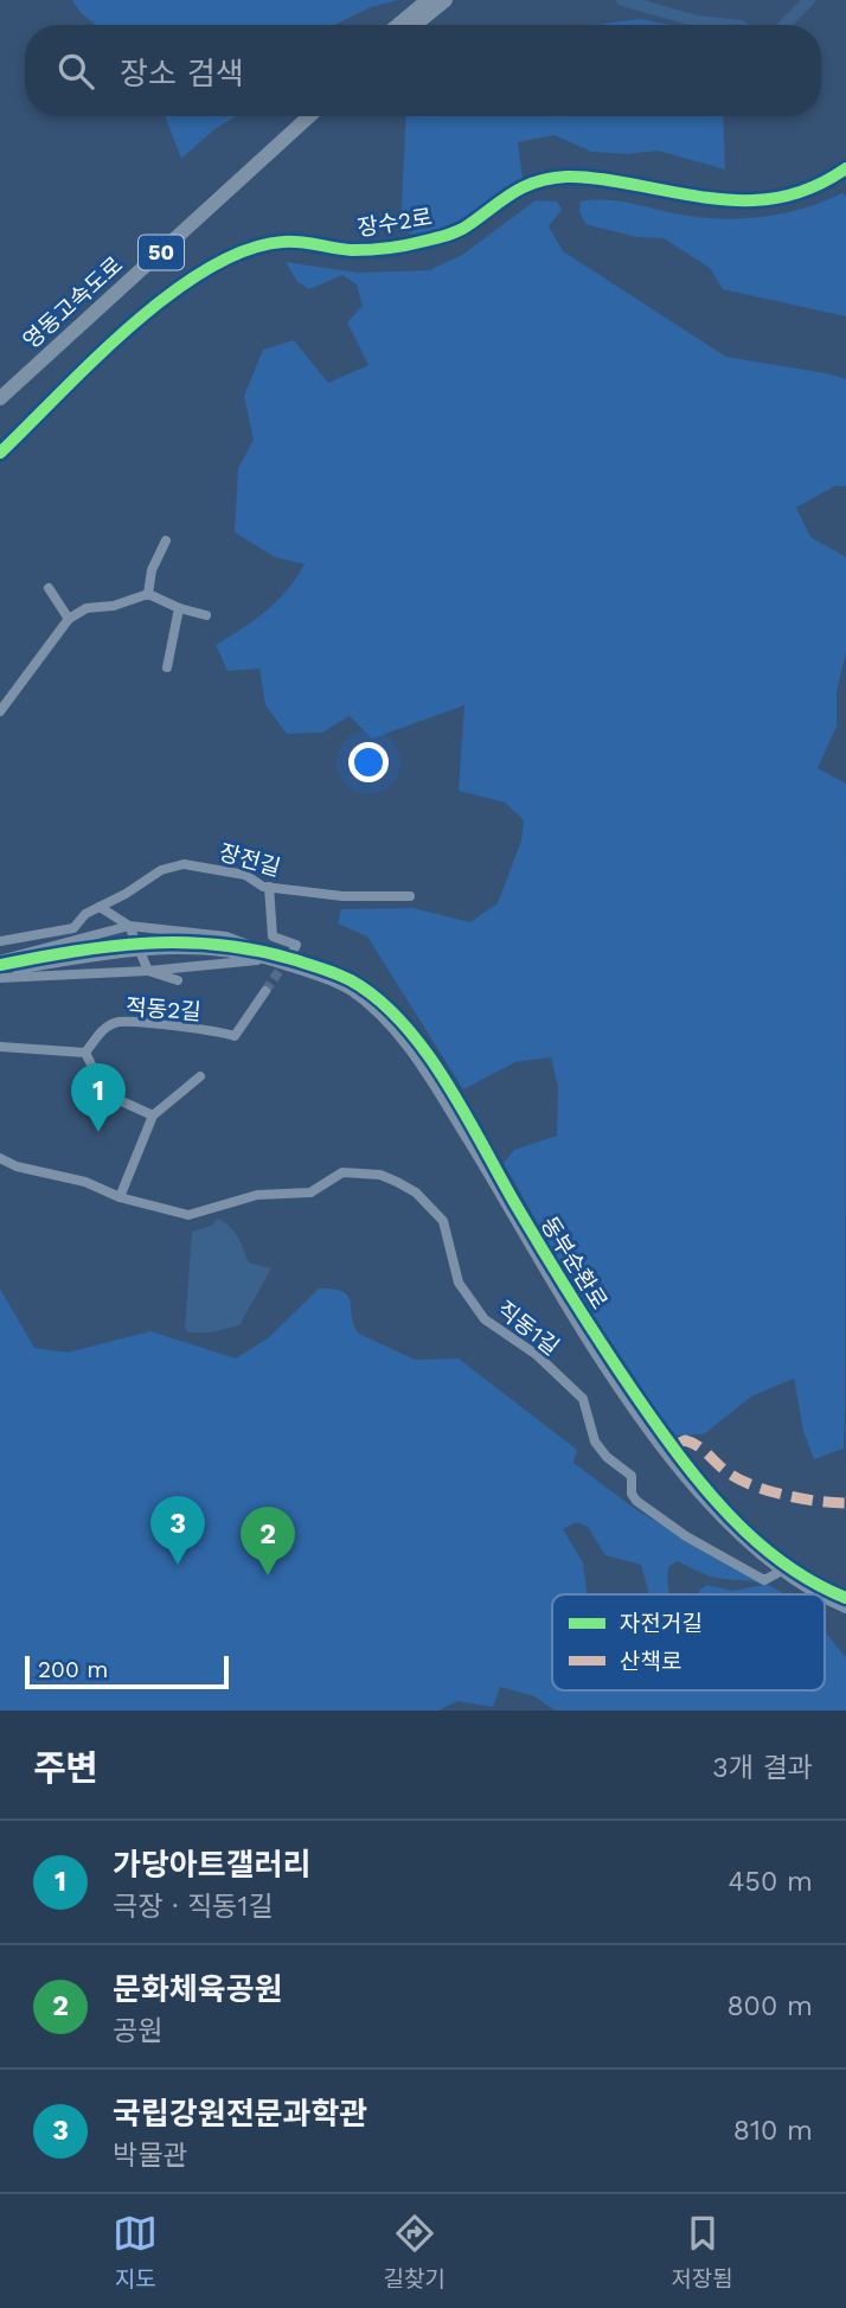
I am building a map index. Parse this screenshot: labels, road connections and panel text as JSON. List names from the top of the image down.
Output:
{
  "streets": {
    "highway": ["50", "영동고속도로"],
    "street": [
      "장수2로",
      "장전길",
      "적동2길",
      "동부순환로",
      "직동1길"
    ]
  },
  "crossings": [
    ["동부순환로", "직동1길"]
  ],
  "legend": ["자전거길", "산책로"],
  "scale_bar": "200 m",
  "page": {
    "search": "장소 검색",
    "pins": ["1", "3", "2"],
    "scale": "200 m",
    "heading": ["주변", "3개 결과"],
    "list": [
      {
        "mark": "1",
        "name": "가당아트갤러리",
        "note": "극장 · 직동1길",
        "value": "450 m"
      },
      {
        "mark": "2",
        "name": "문화체육공원",
        "note": "공원",
        "value": "800 m"
      },
      {
        "mark": "3",
        "name": "국립강원전문과학관",
        "note": "박물관",
        "value": "810 m"
      }
    ],
    "nav": ["지도", "길찾기", "저장됨"]
  }
}
